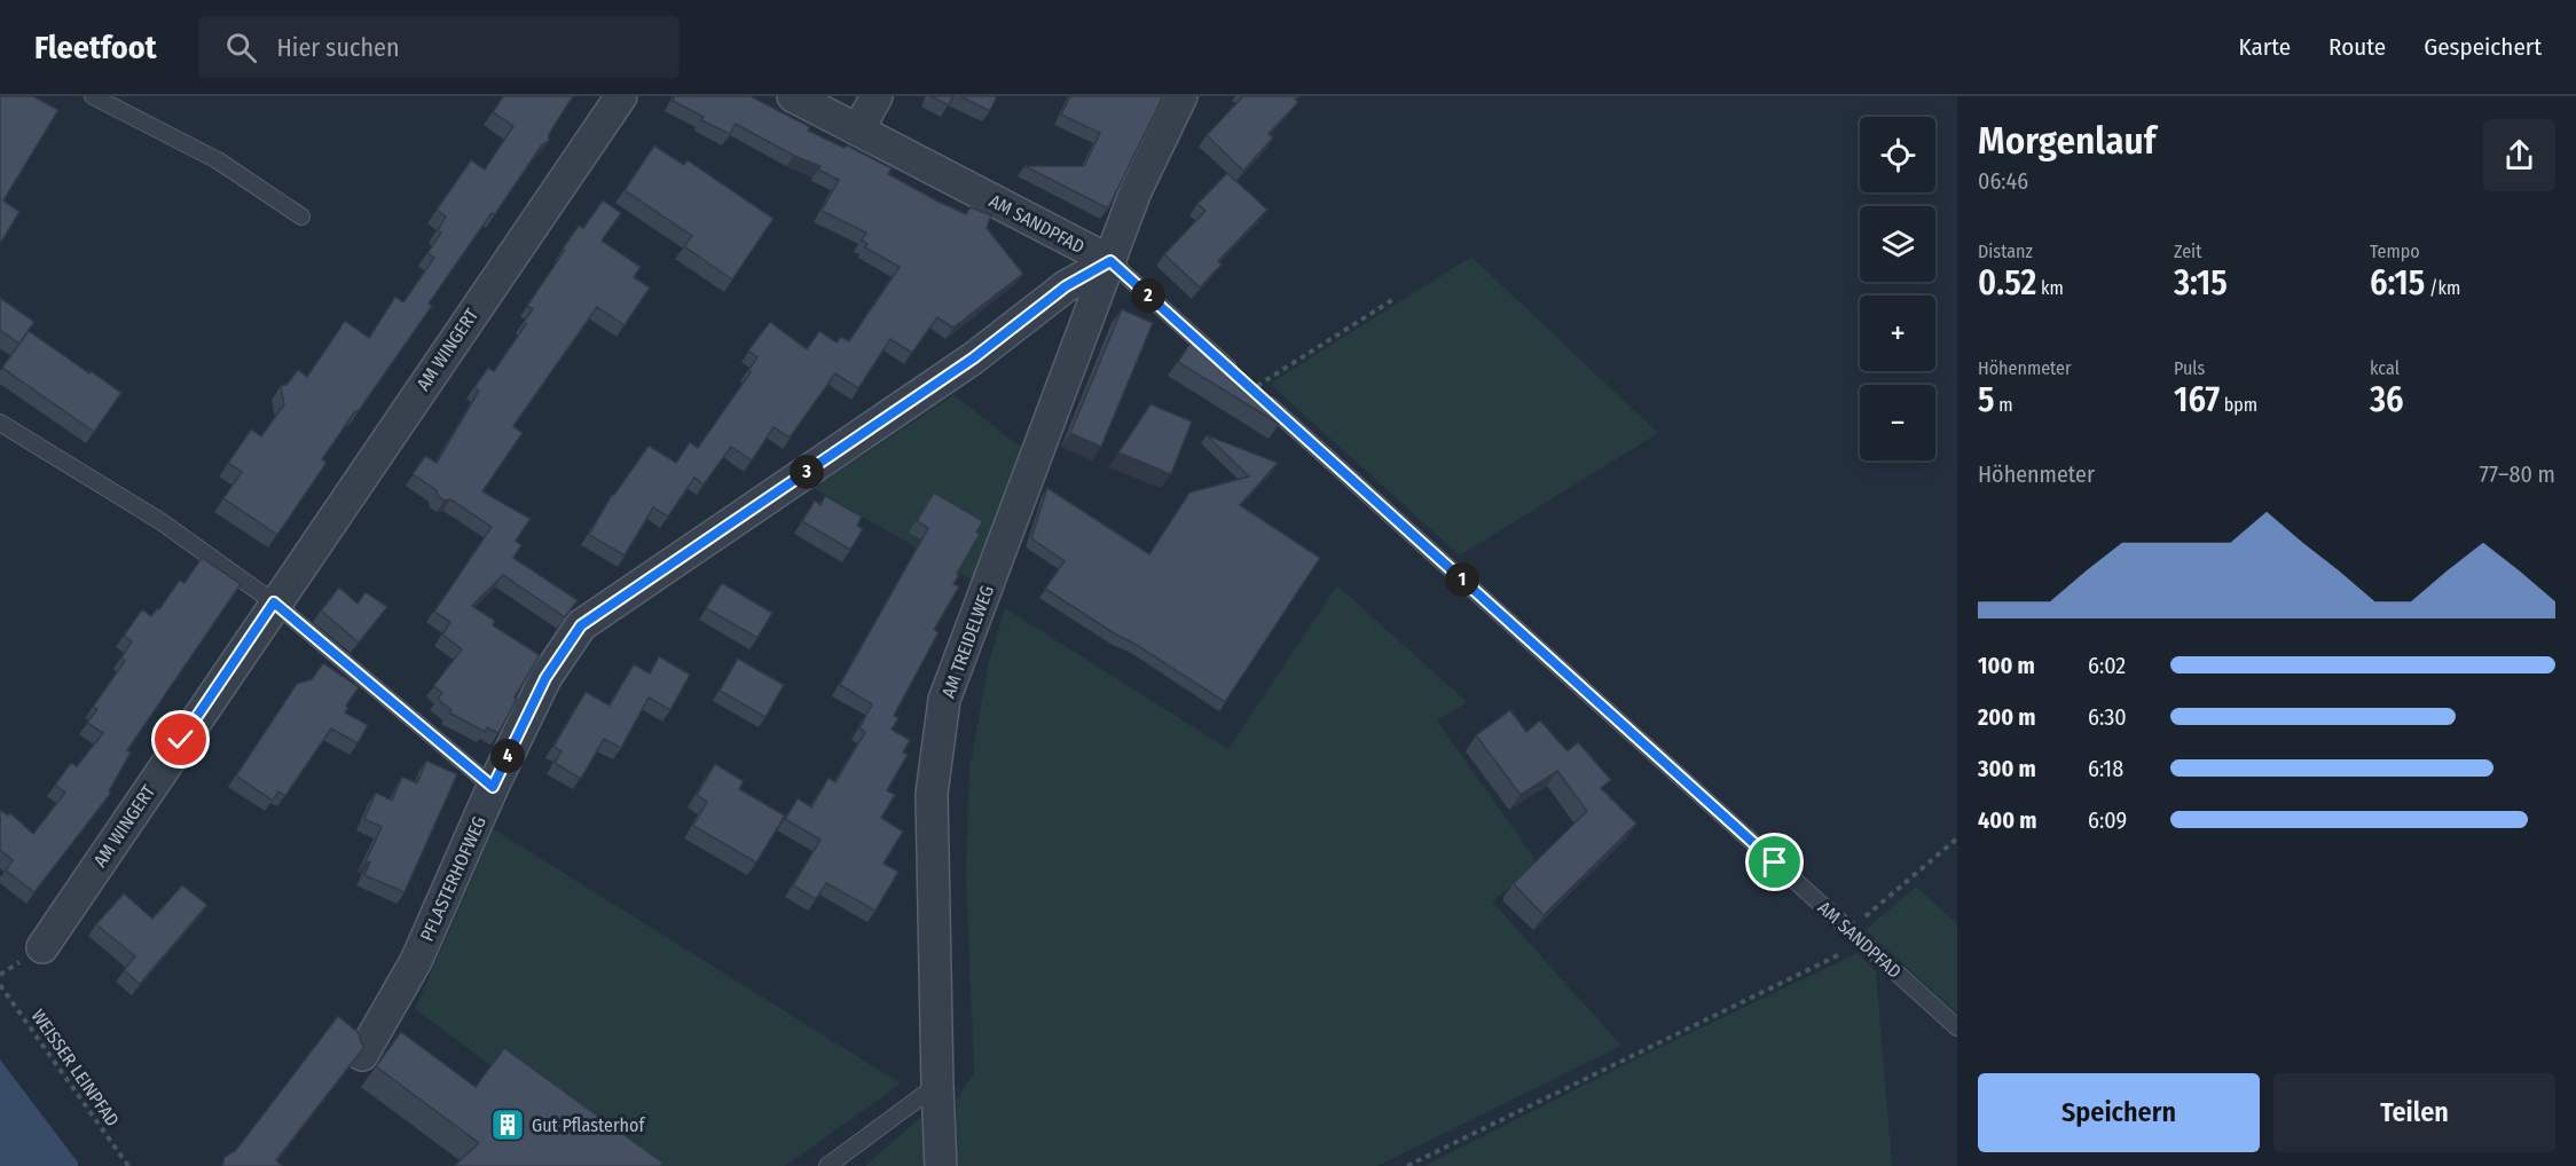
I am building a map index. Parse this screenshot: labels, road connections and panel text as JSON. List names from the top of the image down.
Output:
{
  "streets": {
    "street": [
      "AM SANDPFAD",
      "AM WINGERT",
      "AM TREIDELWEG",
      "PFLASTERHOFWEG"
    ],
    "path": ["WEISSER LEINPFAD"]
  },
  "crossings": [
    ["AM SANDPFAD", "AM TREIDELWEG"],
    ["AM SANDPFAD", "PFLASTERHOFWEG"],
    ["AM TREIDELWEG", "PFLASTERHOFWEG"]
  ],
  "places": {
    "building": ["Gut Pflasterhof"]
  },
  "page": {
    "header": "Fleetfoot",
    "search": "Hier suchen",
    "nav": ["Karte", "Route", "Gespeichert"],
    "heading": ["Morgenlauf", "06:46"],
    "map_buttons": ["+", "−"],
    "stats": [
      ["Distanz", "0.52 km"],
      ["Zeit", "3:15"],
      ["Tempo", "6:15 /km"],
      ["Höhenmeter", "5 m"],
      ["Puls", "167 bpm"],
      ["kcal", "36"]
    ],
    "pins": [
      "2",
      "3",
      "1",
      "4"
    ],
    "chart": ["Höhenmeter", "77–80 m"],
    "list": [
      {
        "name": "100 m",
        "note": "6:02"
      },
      {
        "name": "200 m",
        "note": "6:30"
      },
      {
        "name": "300 m",
        "note": "6:18"
      },
      {
        "name": "400 m",
        "note": "6:09"
      }
    ],
    "buttons": ["Speichern", "Teilen"]
  }
}
